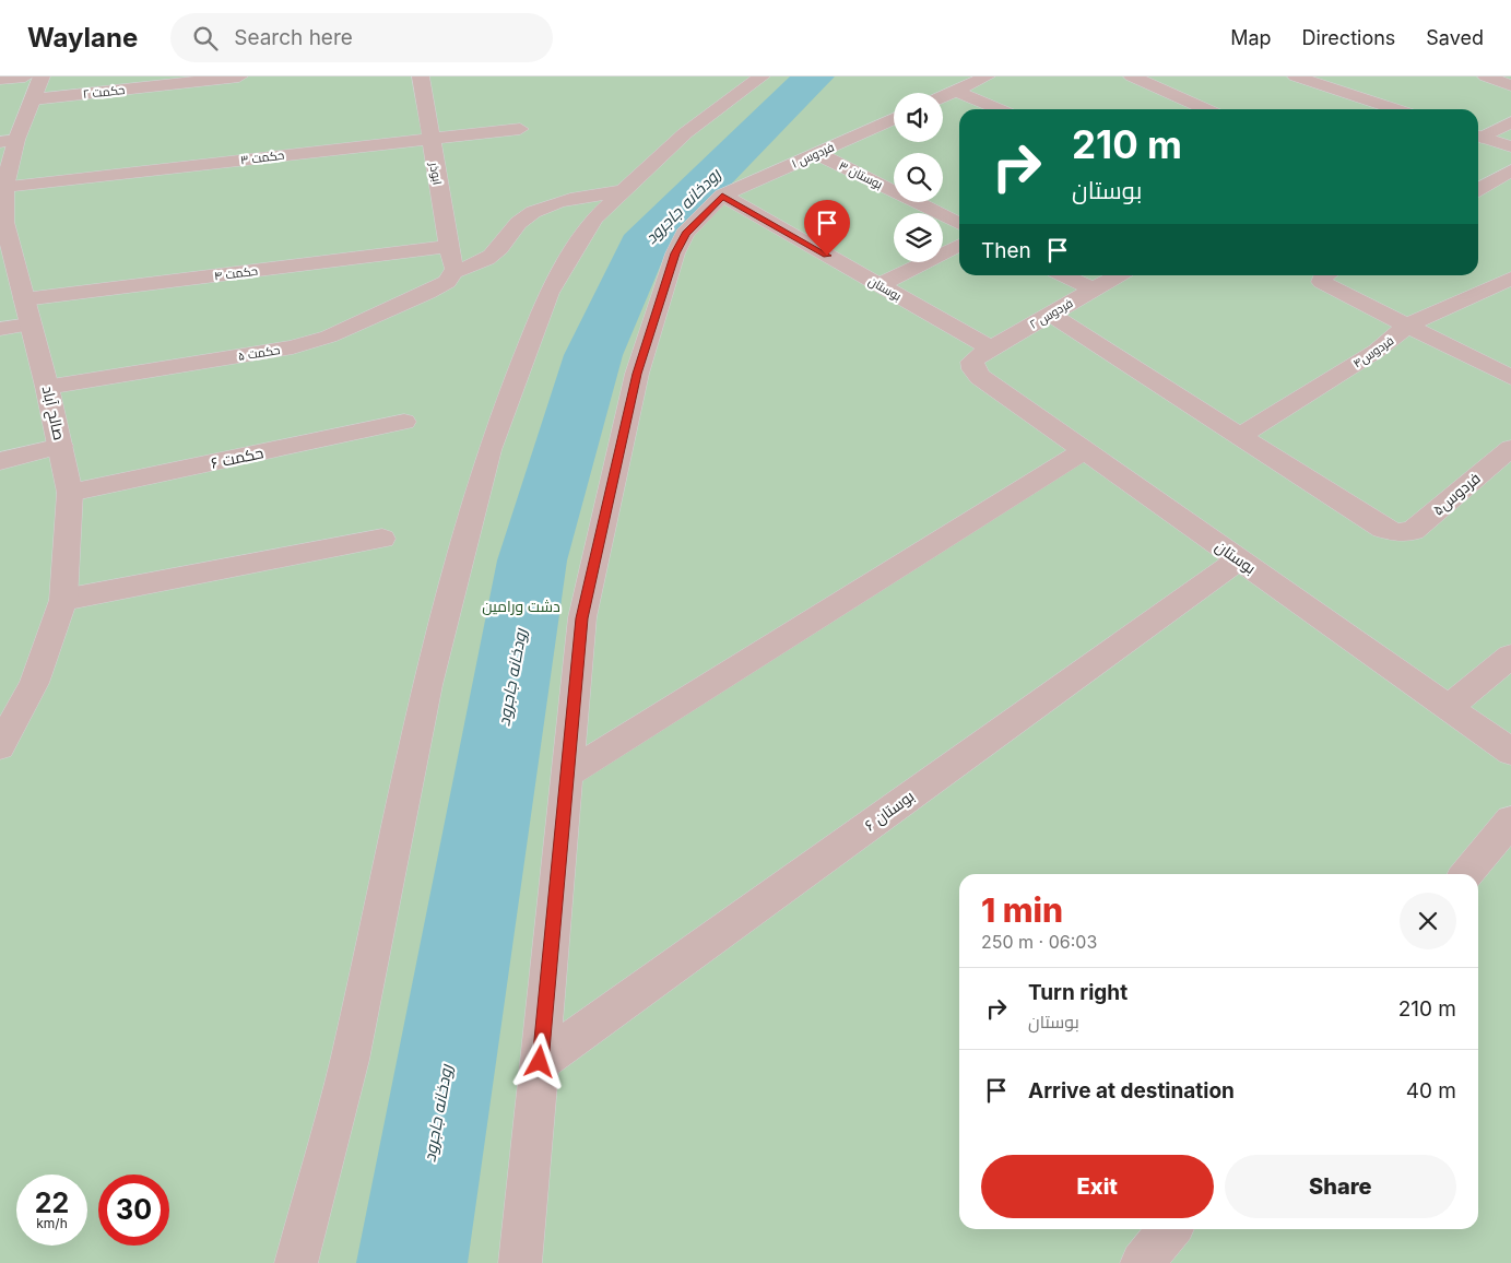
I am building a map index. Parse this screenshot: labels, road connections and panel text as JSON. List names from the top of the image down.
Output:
{
  "streets": {
    "street": [
      "حکمت ۲",
      "فردوس ۱",
      "حکمت ۳",
      "ابوذر",
      "بوستان ۳",
      "حکمت ۴",
      "بوستان",
      "فردوس ۲",
      "فردوس۴",
      "حکمت ۵",
      "صالح آباد",
      "حکمت ۶",
      "فردوس۵",
      "بوستان ۶"
    ]
  },
  "crossings": [
    ["حکمت ۲", "صالح آباد"],
    ["فردوس ۱", "بوستان ۳"],
    ["فردوس ۱", "بوستان"],
    ["حکمت ۳", "ابوذر"],
    ["حکمت ۳", "صالح آباد"],
    ["ابوذر", "حکمت ۴"],
    ["ابوذر", "حکمت ۵"],
    ["حکمت ۴", "صالح آباد"],
    ["بوستان", "فردوس ۲"],
    ["بوستان", "بوستان ۶"],
    ["فردوس۴", "فردوس۵"],
    ["حکمت ۵", "صالح آباد"],
    ["صالح آباد", "حکمت ۶"]
  ],
  "water": ["رودخانه جاجرود"],
  "parks": ["دشت ورامین"],
  "page": {
    "header": "Waylane",
    "search": "Search here",
    "nav": ["Map", "Directions", "Saved"],
    "turn": ["210 m", "بوستان"],
    "then": "Then",
    "heading": ["1 min", "250 m · 06:03"],
    "list": [
      {
        "name": "Turn right",
        "note": "بوستان",
        "value": "210 m"
      },
      {
        "name": "Arrive at destination",
        "value": "40 m"
      }
    ],
    "buttons": ["Exit", "Share"],
    "speed": "22 km/h",
    "limit": "30"
  }
}
